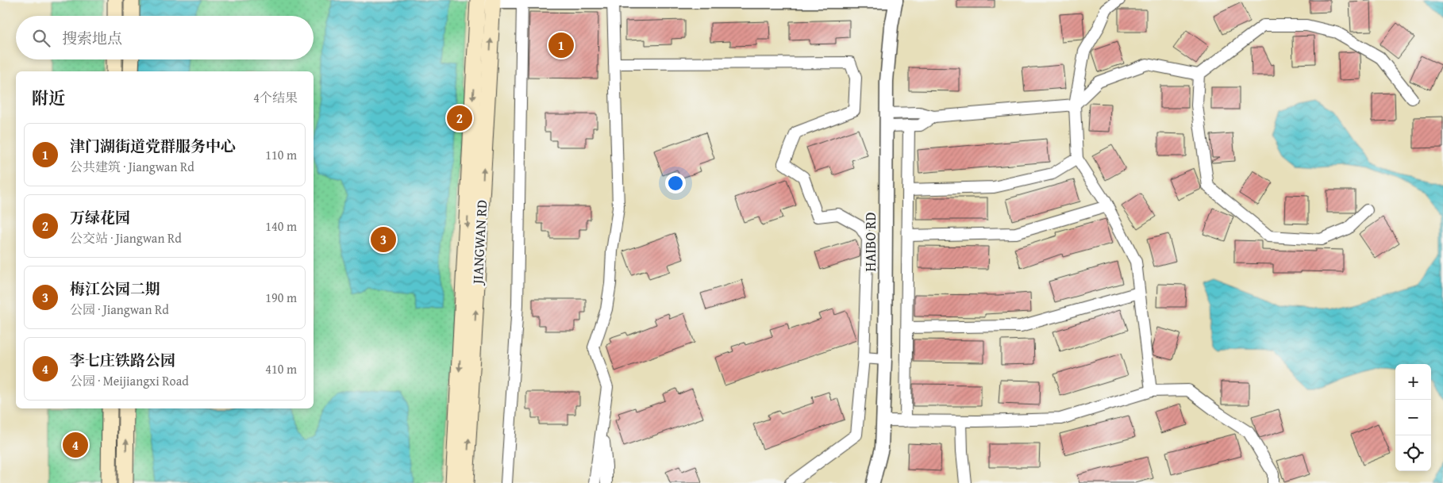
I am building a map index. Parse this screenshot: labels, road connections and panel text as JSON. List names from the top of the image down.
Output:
{
  "streets": {
    "main road": ["JIANGWAN RD"],
    "street": ["HAIBO RD"]
  },
  "page": {
    "search": "搜索地点",
    "pins": [
      "1",
      "2",
      "3",
      "4"
    ],
    "heading": ["附近", "4个结果"],
    "list": [
      {
        "mark": "1",
        "name": "津门湖街道党群服务中心",
        "note": "公共建筑 · Jiangwan Rd",
        "value": "110 m"
      },
      {
        "mark": "2",
        "name": "万绿花园",
        "note": "公交站 · Jiangwan Rd",
        "value": "140 m"
      },
      {
        "mark": "3",
        "name": "梅江公园二期",
        "note": "公园 · Jiangwan Rd",
        "value": "190 m"
      },
      {
        "mark": "4",
        "name": "李七庄铁路公园",
        "note": "公园 · Meijiangxi Road",
        "value": "410 m"
      }
    ],
    "map_buttons": ["+", "−"]
  }
}
